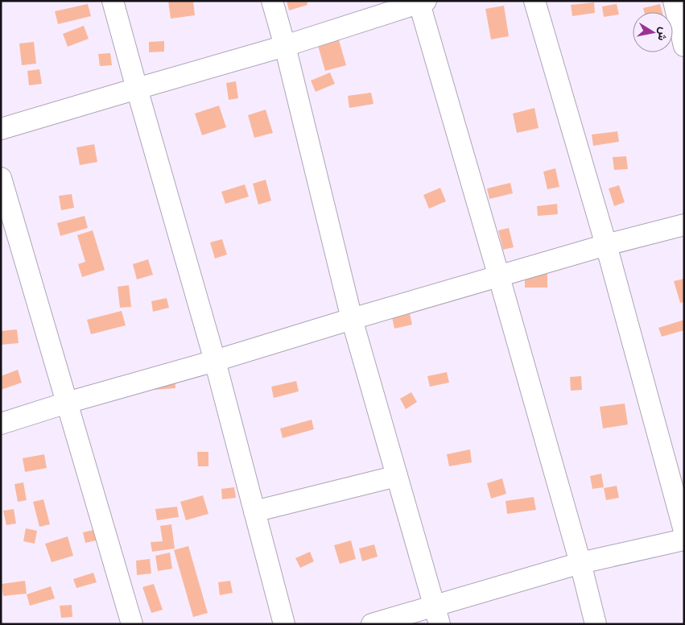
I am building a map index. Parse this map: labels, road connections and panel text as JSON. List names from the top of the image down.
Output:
{
  "north": "right"
}
